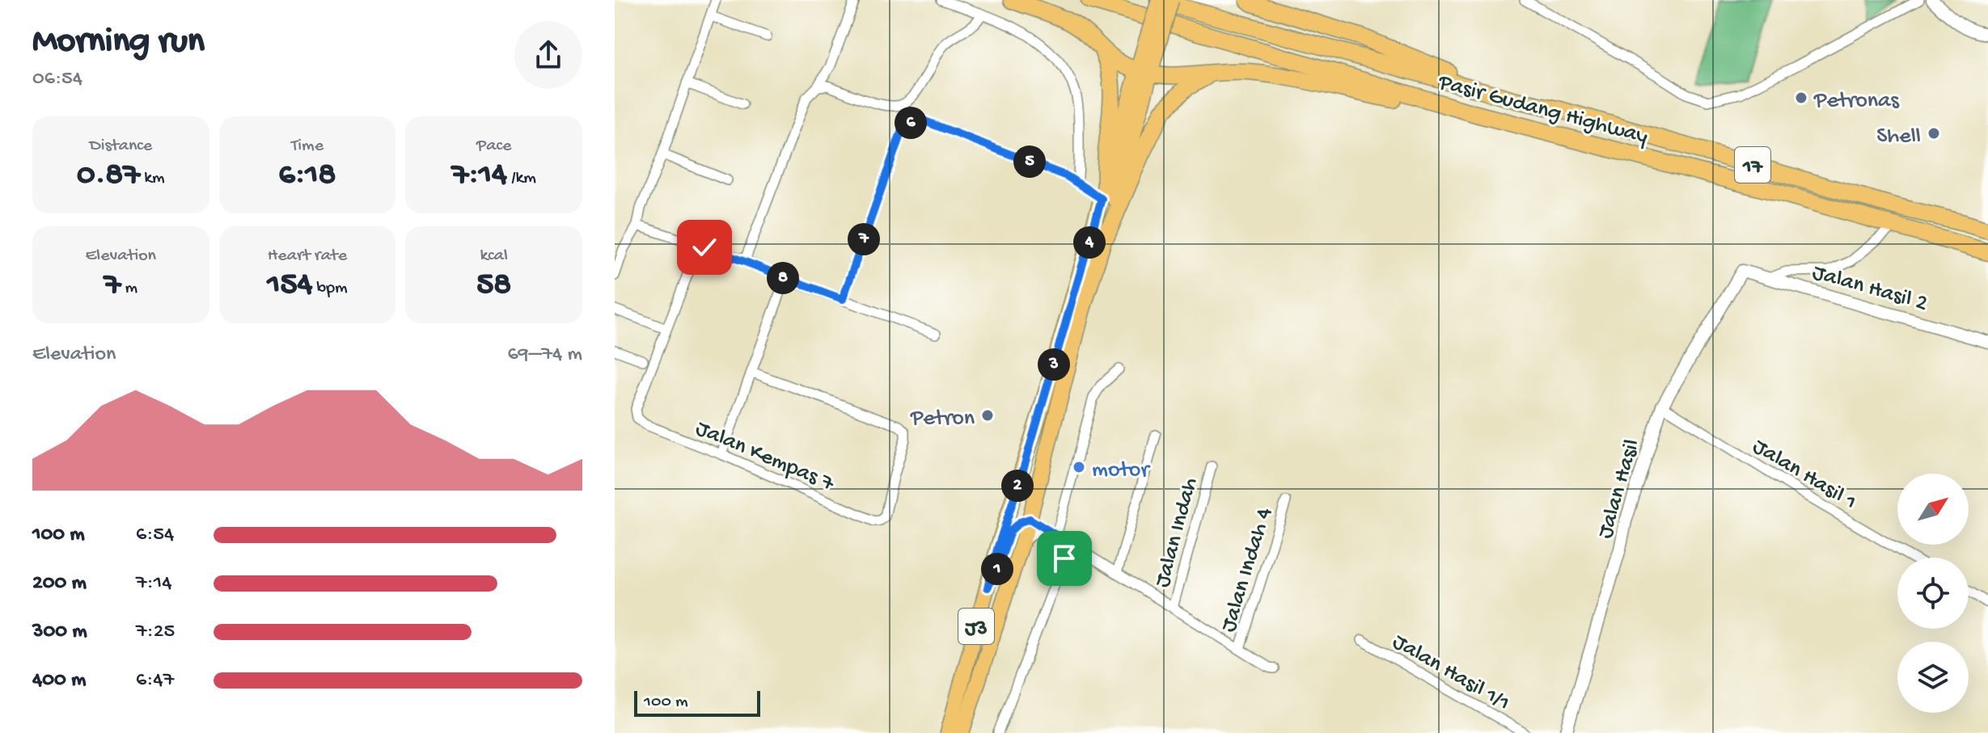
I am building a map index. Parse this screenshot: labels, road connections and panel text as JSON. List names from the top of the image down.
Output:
{
  "streets": {
    "highway": ["Pasir Gudang Highway", "17"],
    "main road": ["J3"],
    "street": [
      "Jalan Hasil 2",
      "Jalan Kempas 7",
      "Jalan Hasil 1",
      "Jalan Hasil",
      "Jalan Indah",
      "Jalan Indah 4",
      "Jalan Hasil 1/1"
    ]
  },
  "crossings": [
    ["Pasir Gudang Highway", "J3"],
    ["Jalan Hasil 2", "Jalan Hasil"],
    ["Jalan Hasil 1", "Jalan Hasil"],
    ["Jalan Indah", "Jalan Indah 4"],
    ["Jalan Indah", "J3"]
  ],
  "places": [
    "Petronas",
    "Shell",
    "Petron",
    "motor"
  ],
  "scale_bar": "100 m",
  "north": "top right",
  "page": {
    "heading": ["Morning run", "06:54"],
    "pins": [
      "6",
      "5",
      "7",
      "4",
      "8",
      "3",
      "2",
      "1"
    ],
    "stats": [
      ["Distance", "0.87 km"],
      ["Time", "6:18"],
      ["Pace", "7:14 /km"],
      ["Elevation", "7 m"],
      ["Heart rate", "154 bpm"],
      ["kcal", "58"]
    ],
    "chart": ["Elevation", "69–74 m"],
    "list": [
      {
        "name": "100 m",
        "note": "6:54"
      },
      {
        "name": "200 m",
        "note": "7:14"
      },
      {
        "name": "300 m",
        "note": "7:25"
      },
      {
        "name": "400 m",
        "note": "6:47"
      }
    ],
    "scale": "100 m"
  }
}
